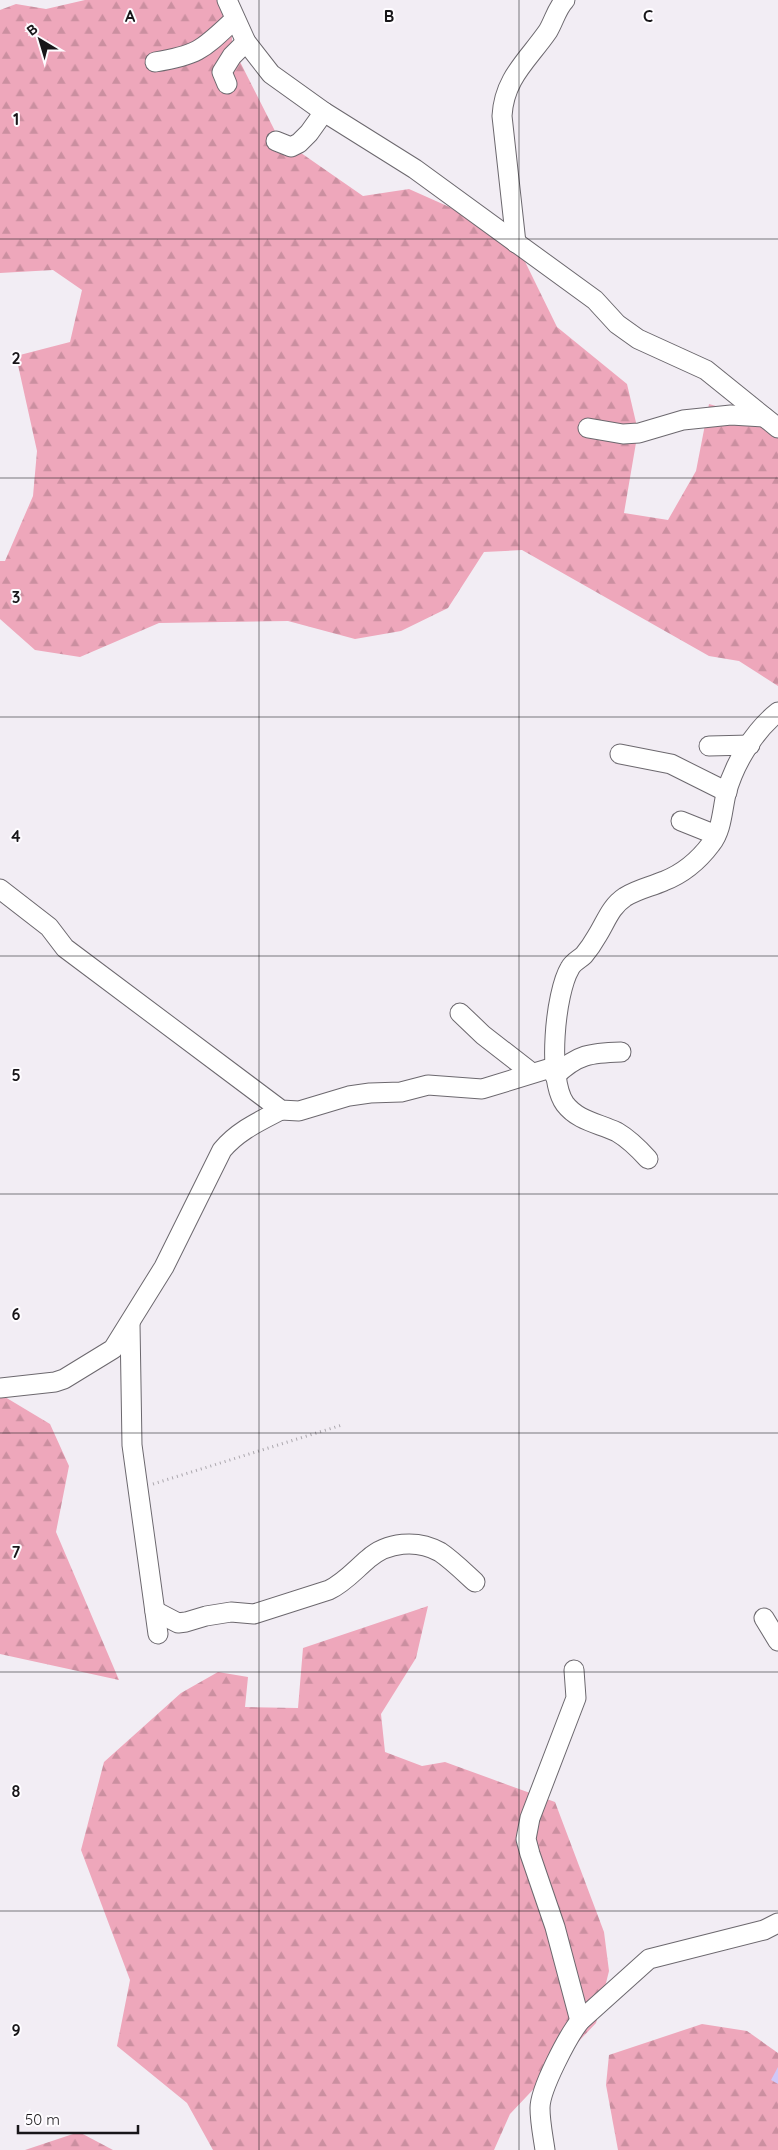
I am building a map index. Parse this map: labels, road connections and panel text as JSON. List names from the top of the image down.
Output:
{
  "scale_bar": "50 m",
  "north": "top left",
  "grid": {
    "columns": ["A", "B", "C"],
    "rows": [
      "1",
      "2",
      "3",
      "4",
      "5",
      "6",
      "7",
      "8",
      "9"
    ]
  }
}
